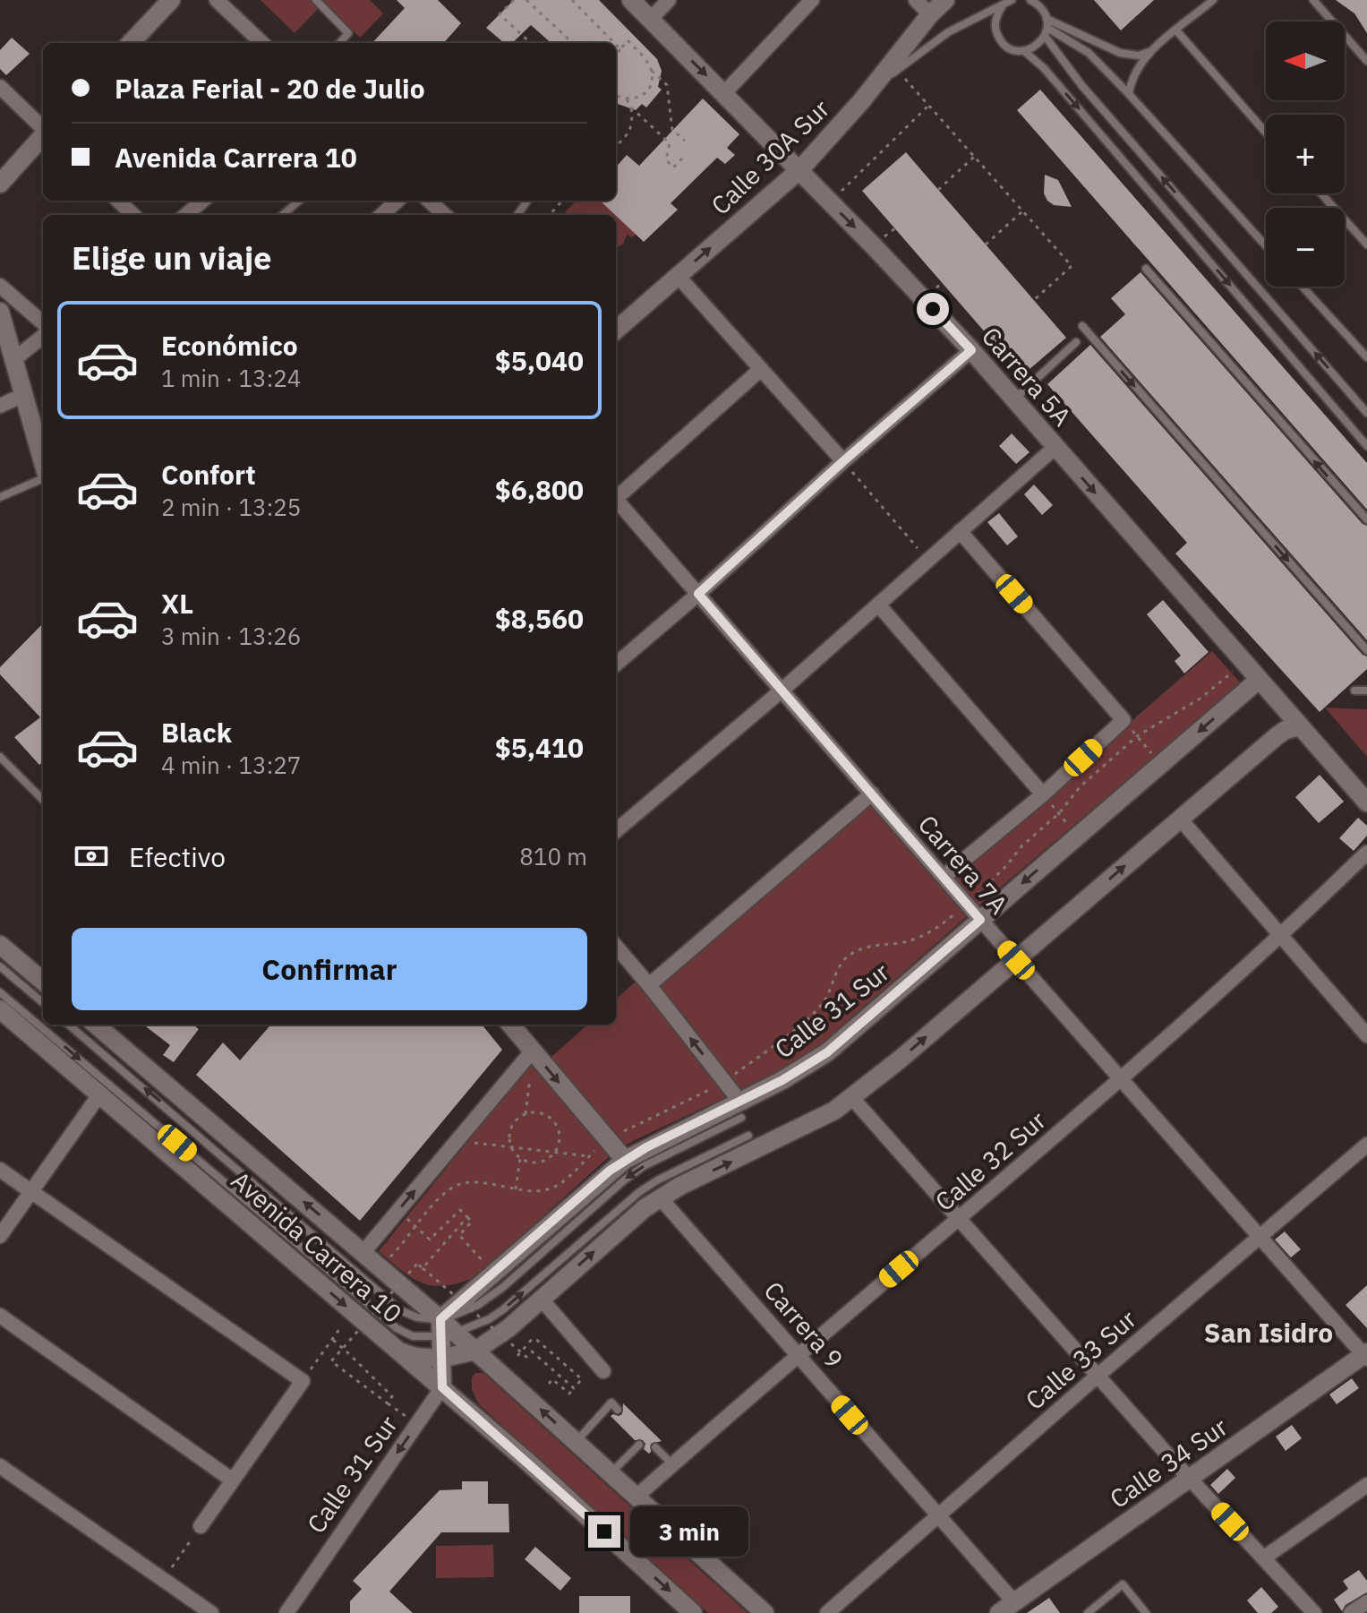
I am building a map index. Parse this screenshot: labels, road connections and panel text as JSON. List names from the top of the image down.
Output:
{
  "streets": {
    "main road": [
      "Calle 30A Sur",
      "Carrera 5A",
      "Calle 31 Sur",
      "Avenida Carrera 10",
      "Calle 34 Sur"
    ],
    "street": [
      "Carrera 7A",
      "Calle 32 Sur",
      "Carrera 9",
      "Calle 33 Sur"
    ]
  },
  "crossings": [
    ["Calle 30A Sur", "Carrera 5A"],
    ["Carrera 5A", "Calle 31 Sur"],
    ["Carrera 7A", "Calle 31 Sur"],
    ["Carrera 7A", "Calle 32 Sur"],
    ["Carrera 7A", "Calle 33 Sur"],
    ["Carrera 7A", "Calle 34 Sur"],
    ["Calle 31 Sur", "Avenida Carrera 10"],
    ["Calle 32 Sur", "Avenida Carrera 10"],
    ["Calle 32 Sur", "Carrera 9"],
    ["Carrera 9", "Calle 33 Sur"],
    ["Carrera 9", "Calle 34 Sur"]
  ],
  "one_way": ["Carrera 5A"],
  "districts": ["San Isidro"],
  "north": "left",
  "page": {
    "map_buttons": ["+", "−"],
    "banner": ["Plaza Ferial - 20 de Julio", "Avenida Carrera 10"],
    "heading": "Elige un viaje",
    "list": [
      {
        "name": "Económico",
        "note": "1 min · 13:24",
        "value": "$5,040"
      },
      {
        "name": "Confort",
        "note": "2 min · 13:25",
        "value": "$6,800"
      },
      {
        "name": "XL",
        "note": "3 min · 13:26",
        "value": "$8,560"
      },
      {
        "name": "Black",
        "note": "4 min · 13:27",
        "value": "$5,410"
      }
    ],
    "pay": ["Efectivo", "810 m"],
    "buttons": "Confirmar",
    "bubble": "3 min"
  }
}
